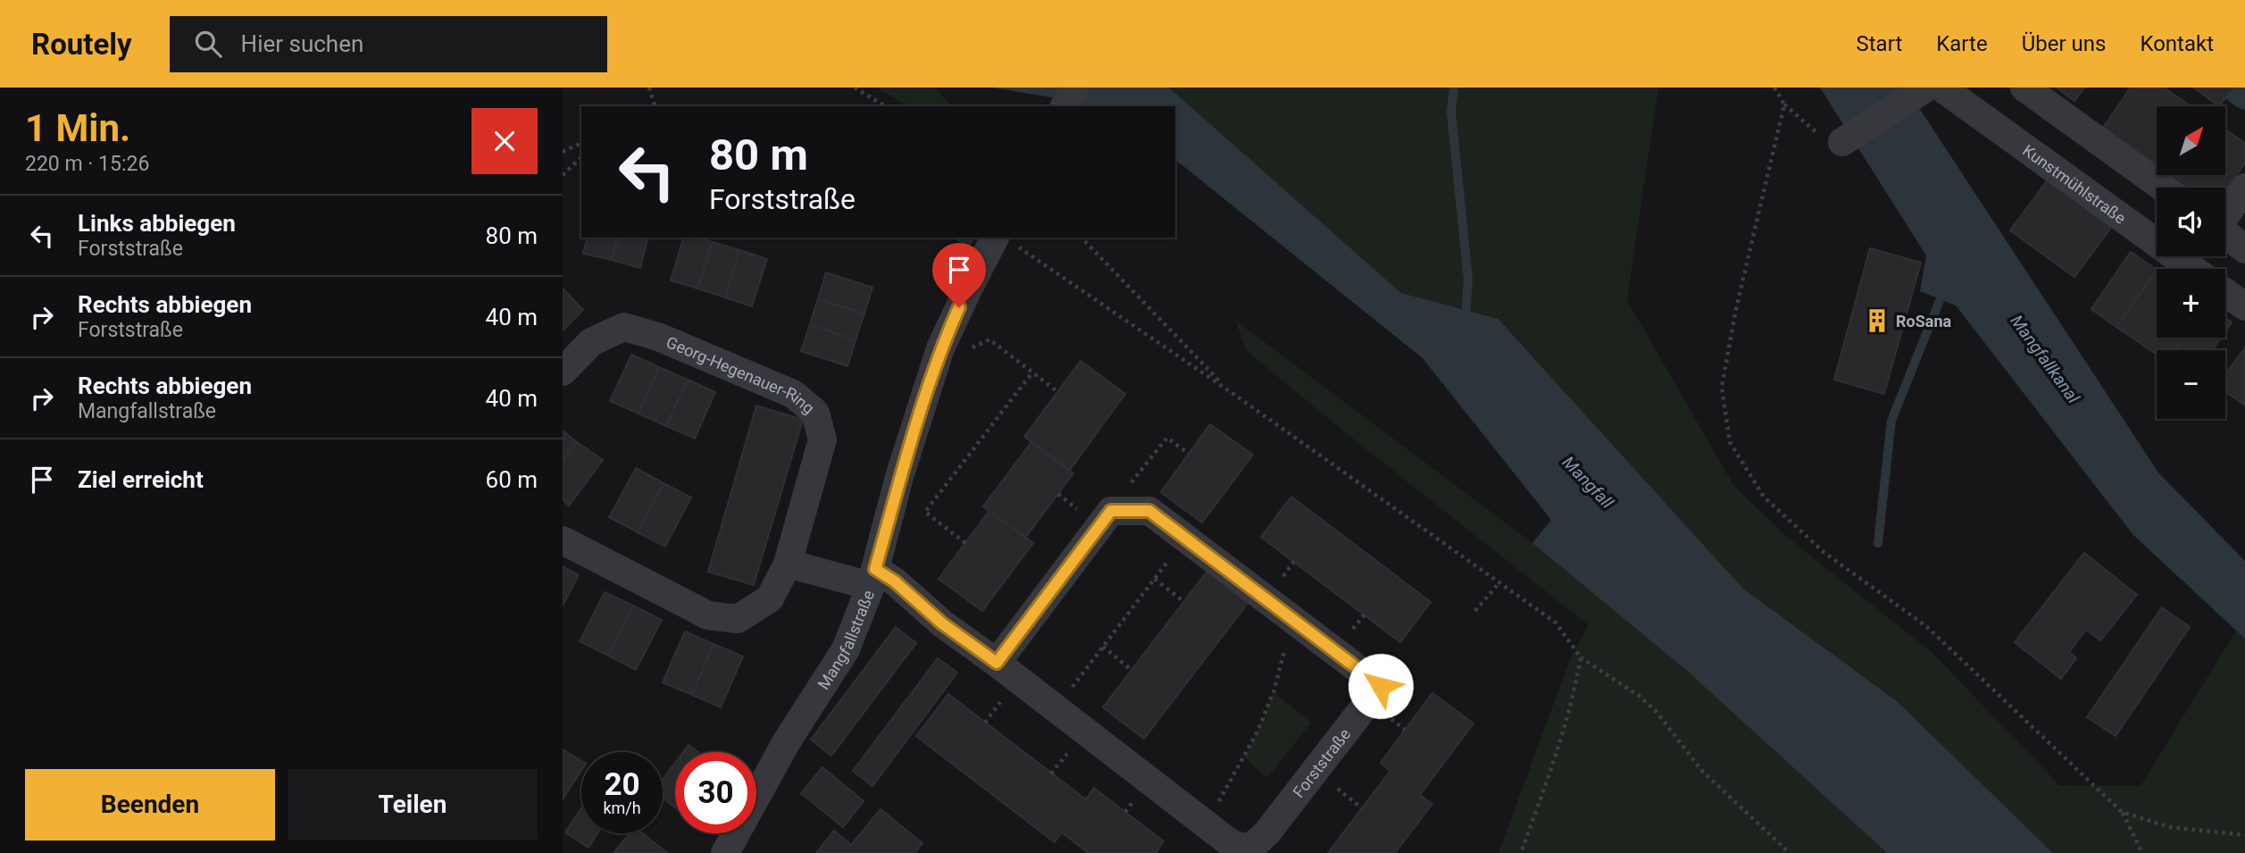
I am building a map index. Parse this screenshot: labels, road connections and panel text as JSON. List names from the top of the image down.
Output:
{
  "streets": {
    "street": [
      "Kunstmühlstraße",
      "Georg-Hegenauer-Ring",
      "Mangfallstraße",
      "Forststraße"
    ]
  },
  "crossings": [
    ["Mangfallstraße", "Forststraße"]
  ],
  "water": ["Mangfallkanal", "Mangfall"],
  "places": {
    "building": ["RoSana"]
  },
  "north": "top right",
  "page": {
    "header": "Routely",
    "search": "Hier suchen",
    "nav": [
      "Start",
      "Karte",
      "Über uns",
      "Kontakt"
    ],
    "heading": ["1 Min.", "220 m · 15:26"],
    "map_buttons": ["+", "−"],
    "turn": ["80 m", "Forststraße"],
    "list": [
      {
        "name": "Links abbiegen",
        "note": "Forststraße",
        "value": "80 m"
      },
      {
        "name": "Rechts abbiegen",
        "note": "Forststraße",
        "value": "40 m"
      },
      {
        "name": "Rechts abbiegen",
        "note": "Mangfallstraße",
        "value": "40 m"
      },
      {
        "name": "Ziel erreicht",
        "value": "60 m"
      }
    ],
    "speed": "20 km/h",
    "limit": "30",
    "buttons": ["Beenden", "Teilen"]
  }
}
